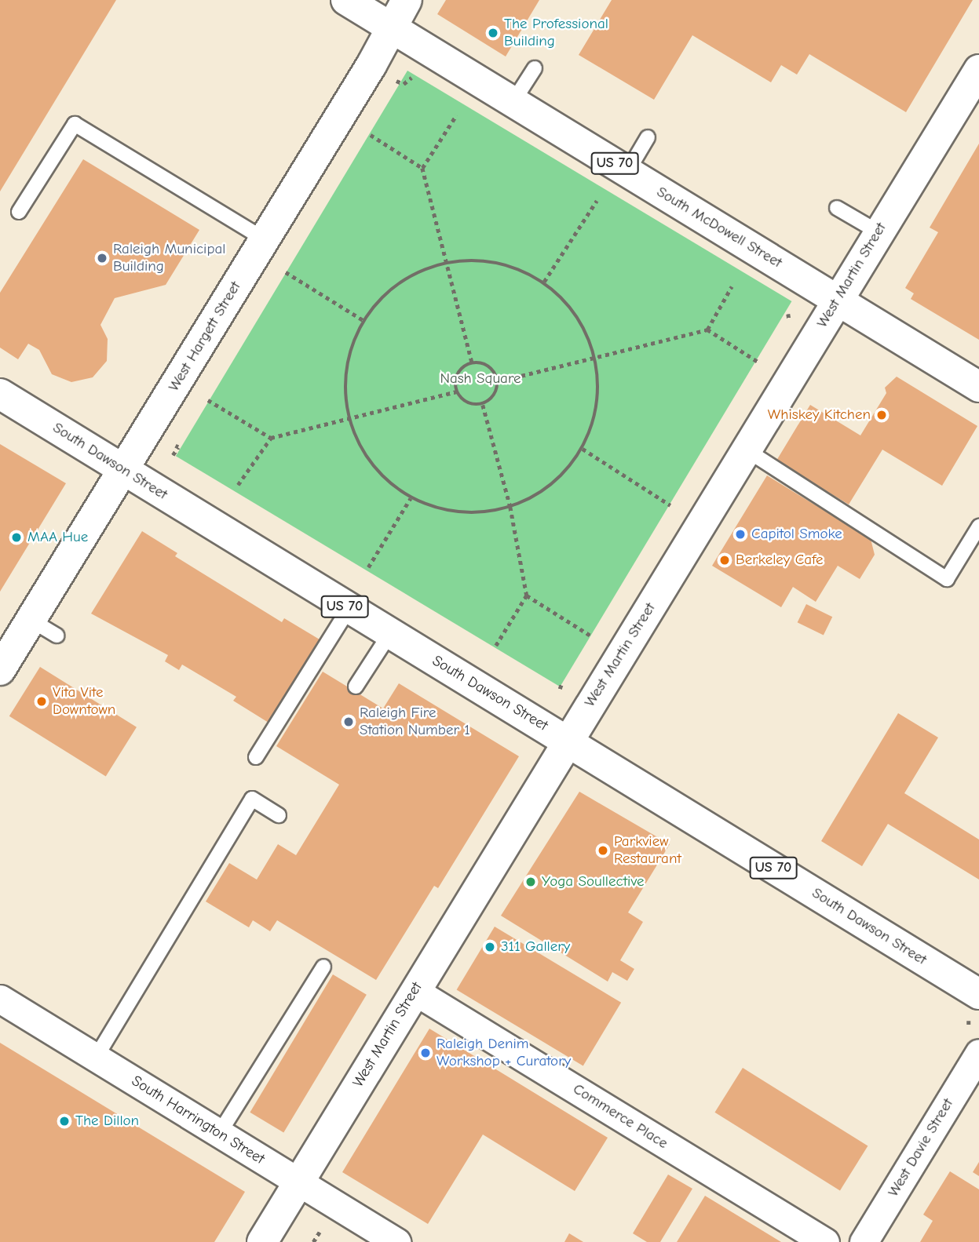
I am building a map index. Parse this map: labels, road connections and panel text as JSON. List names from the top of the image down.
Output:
{
  "streets": {
    "street": [
      "US 70",
      "South McDowell Street",
      "West Martin Street",
      "West Hargett Street",
      "South Dawson Street",
      "Commerce Place",
      "South Harrington Street",
      "West Davie Street"
    ]
  },
  "crossings": [
    ["South McDowell Street", "West Martin Street"],
    ["South McDowell Street", "West Hargett Street"],
    ["West Martin Street", "South Dawson Street"],
    ["West Martin Street", "Commerce Place"],
    ["West Martin Street", "South Harrington Street"],
    ["West Hargett Street", "South Dawson Street"]
  ],
  "parks": ["Nash Square"],
  "places": [
    "The Professional Building",
    "Raleigh Municipal Building",
    "Whiskey Kitchen",
    "Capitol Smoke",
    "MAA Hue",
    "Berkeley Cafe",
    "Vita Vite Downtown",
    "Raleigh Fire Station Number 1",
    "Parkview Restaurant",
    "Yoga Soullective",
    "311 Gallery",
    "Raleigh Denim Workshop + Curatory",
    "The Dillon"
  ]
}
